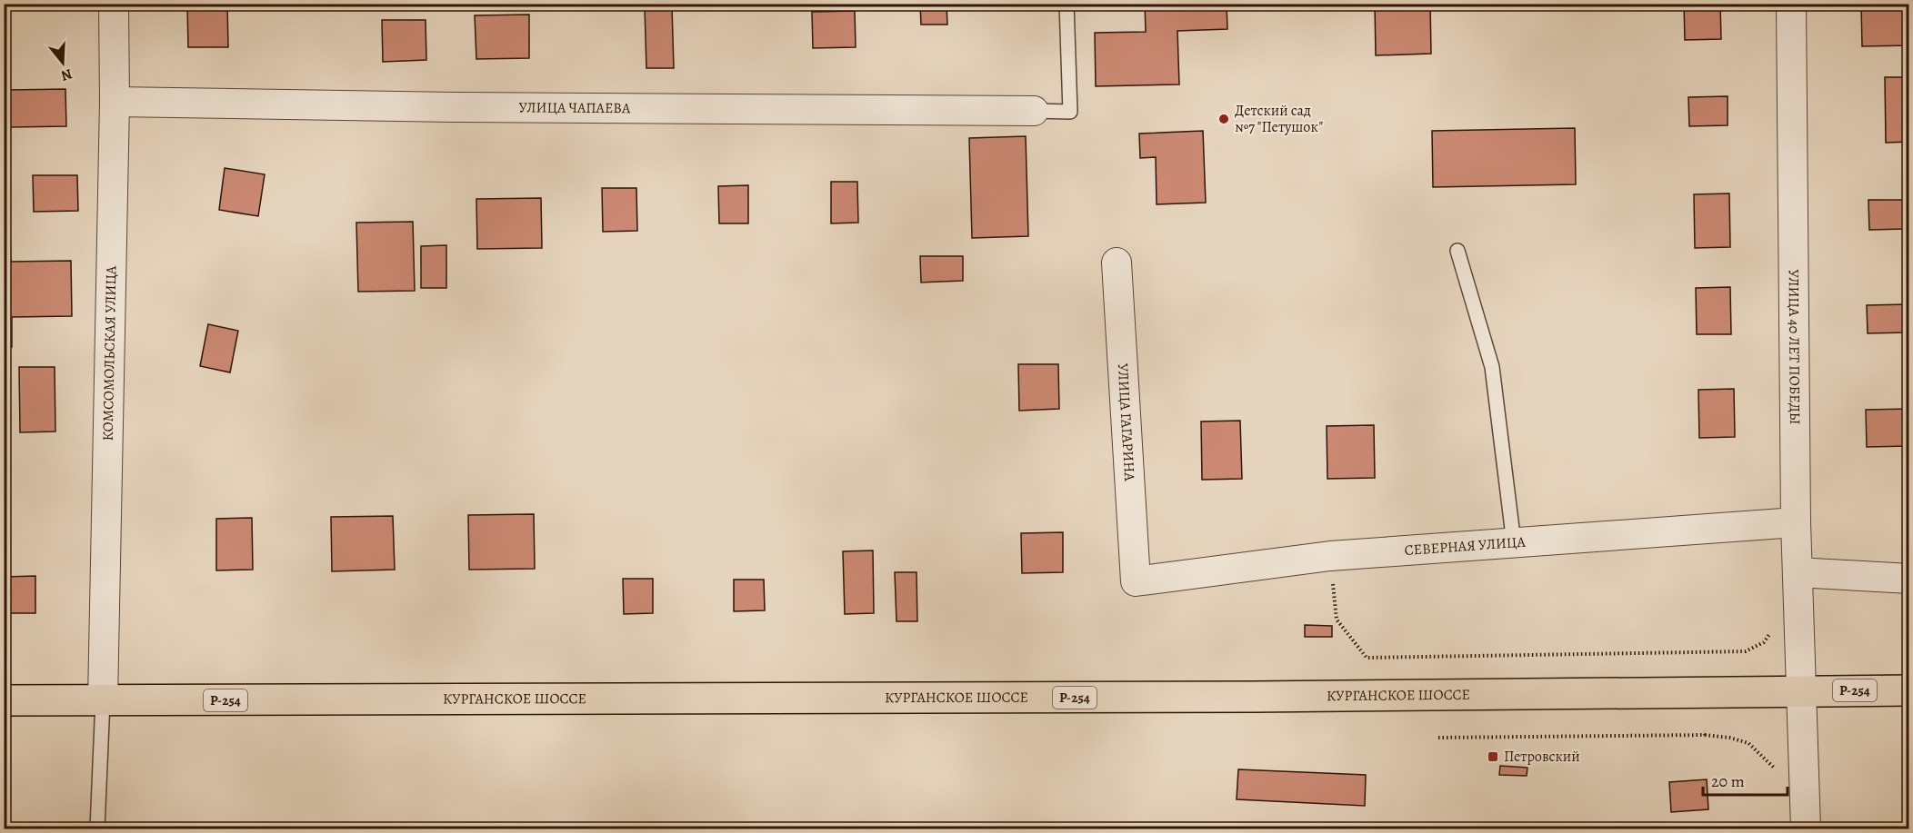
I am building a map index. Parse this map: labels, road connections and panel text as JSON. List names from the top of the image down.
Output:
{
  "streets": {
    "main road": ["Р-254", "КУРГАНСКОЕ ШОССЕ"],
    "street": [
      "УЛИЦА ЧАПАЕВА",
      "УЛИЦА 40 ЛЕТ ПОБЕДЫ",
      "КОМСОМОЛЬСКАЯ УЛИЦА",
      "УЛИЦА ГАГАРИНА",
      "СЕВЕРНАЯ УЛИЦА"
    ]
  },
  "crossings": [
    ["УЛИЦА ЧАПАЕВА", "КОМСОМОЛЬСКАЯ УЛИЦА"],
    ["УЛИЦА 40 ЛЕТ ПОБЕДЫ", "СЕВЕРНАЯ УЛИЦА"],
    ["УЛИЦА 40 ЛЕТ ПОБЕДЫ", "КУРГАНСКОЕ ШОССЕ"],
    ["КОМСОМОЛЬСКАЯ УЛИЦА", "КУРГАНСКОЕ ШОССЕ"],
    ["УЛИЦА ГАГАРИНА", "СЕВЕРНАЯ УЛИЦА"]
  ],
  "places": {
    "other": ["Детский сад №7 \"Петушок\""],
    "transit": ["Петровский"]
  },
  "scale_bar": "20 m",
  "north": "bottom"
}
